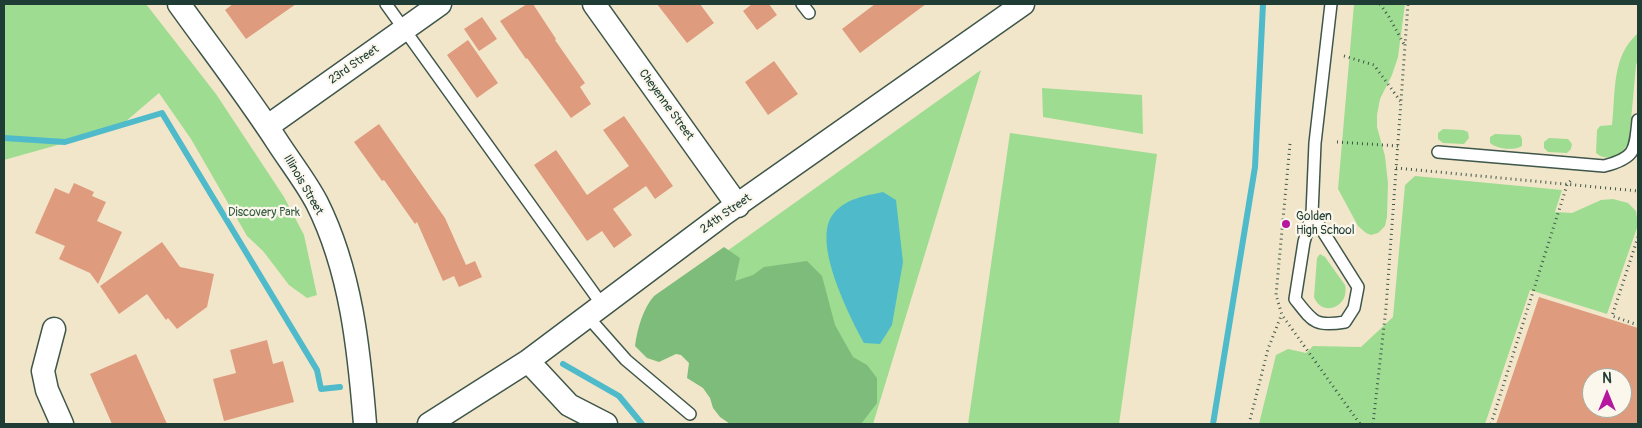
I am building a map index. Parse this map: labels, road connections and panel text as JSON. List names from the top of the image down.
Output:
{
  "streets": {
    "street": [
      "23rd Street",
      "Cheyenne Street",
      "Illinois Street",
      "24th Street"
    ]
  },
  "crossings": [
    ["23rd Street", "Illinois Street"],
    ["Cheyenne Street", "24th Street"]
  ],
  "parks": ["Discovery Park"],
  "places": ["Golden High School"],
  "north": "top"
}
